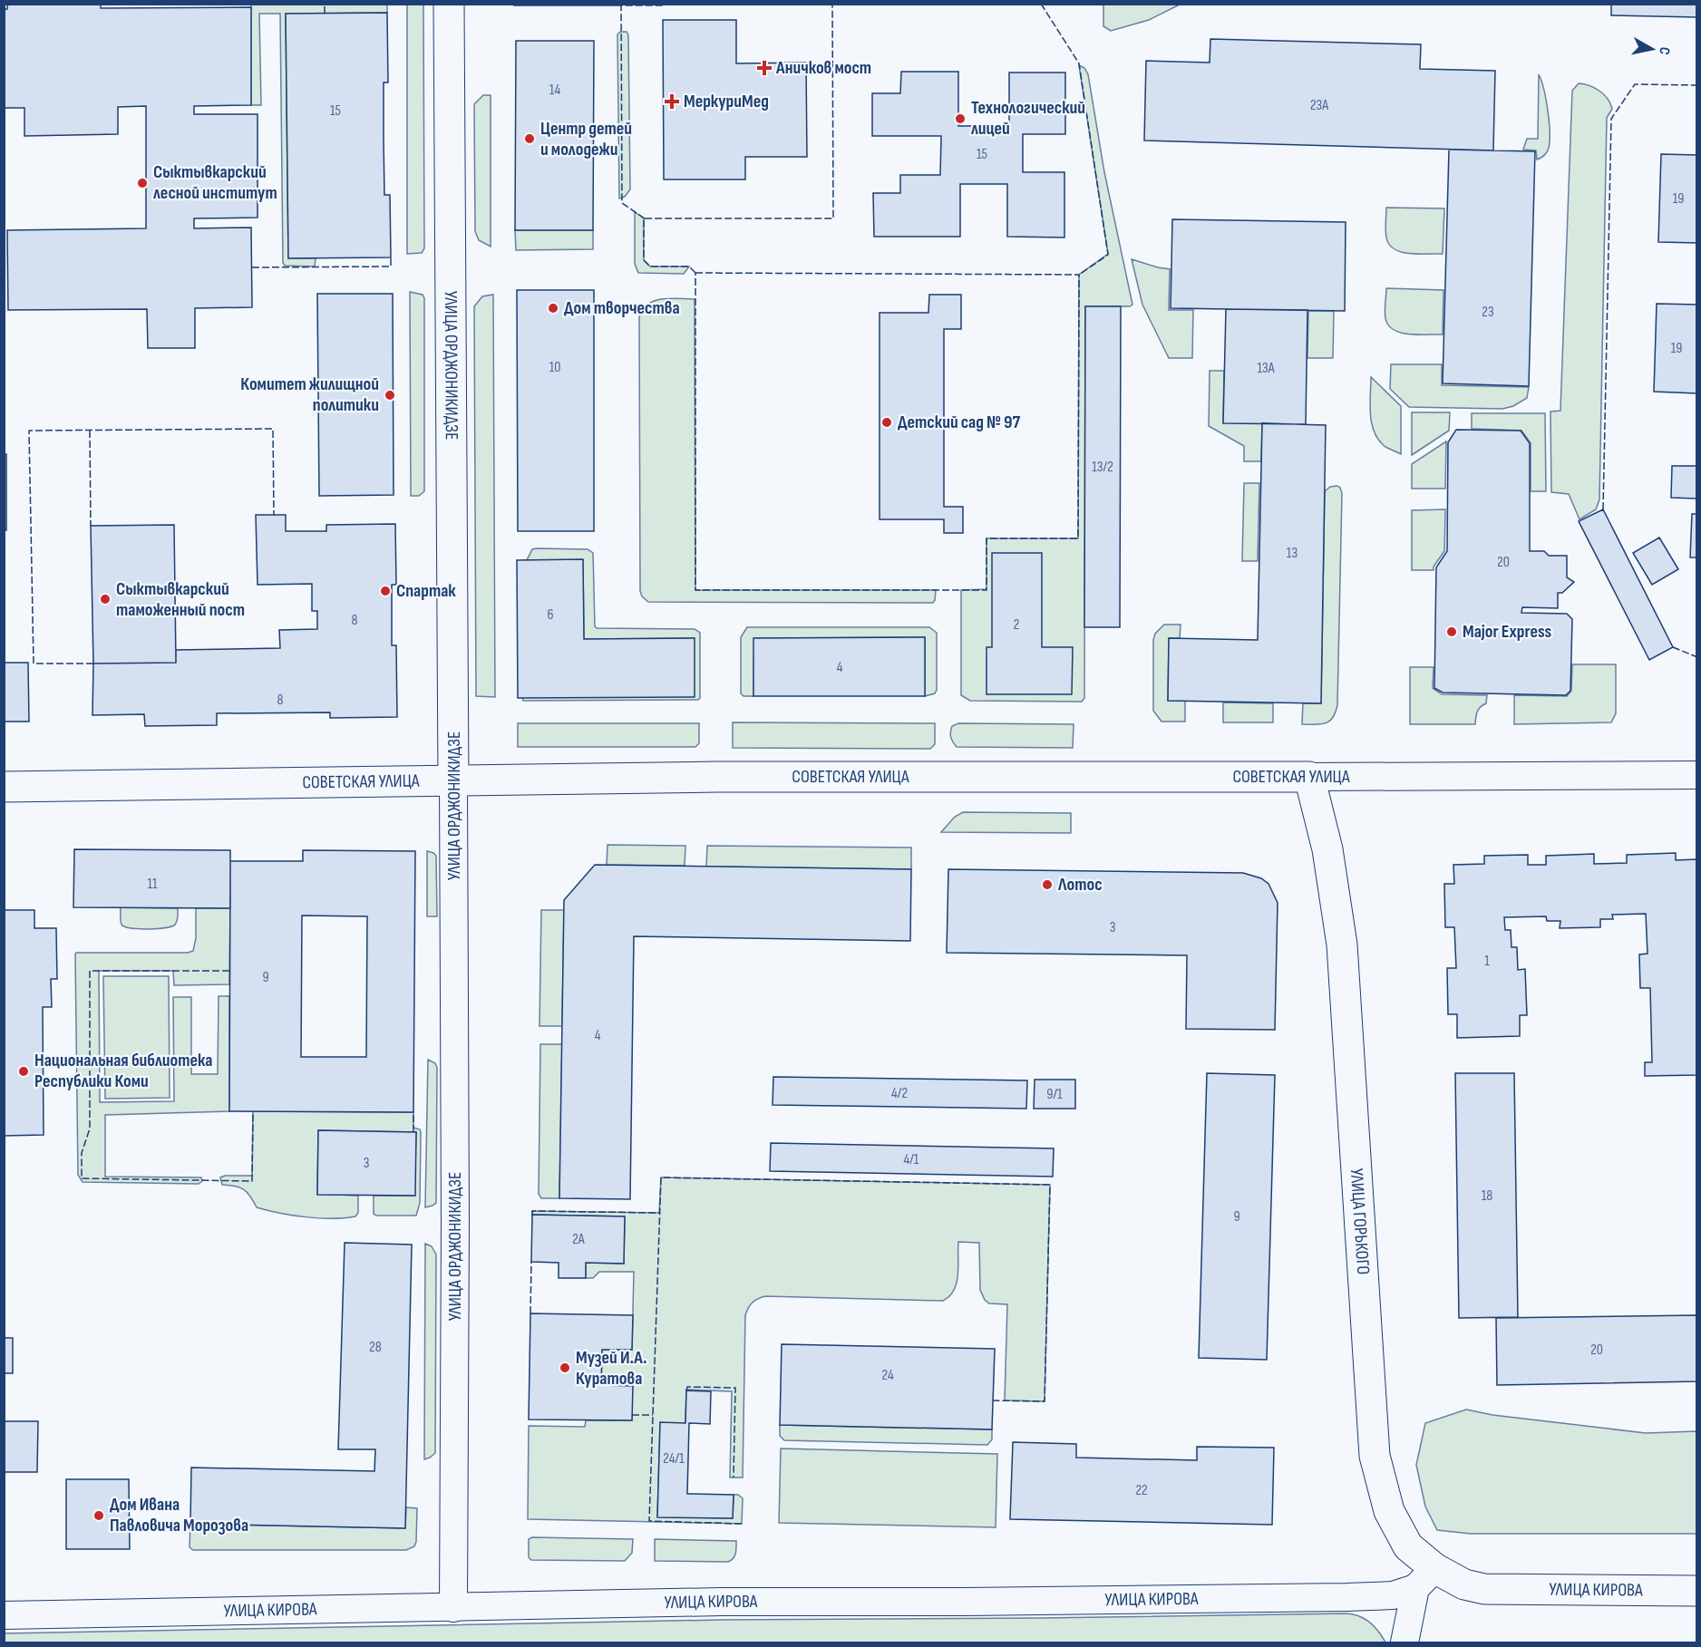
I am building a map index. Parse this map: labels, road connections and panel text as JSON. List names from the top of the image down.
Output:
{
  "streets": {
    "street": [
      "УЛИЦА ОРДЖОНИКИДЗЕ",
      "СОВЕТСКАЯ УЛИЦА",
      "УЛИЦА ГОРЬКОГО",
      "УЛИЦА КИРОВА"
    ]
  },
  "crossings": [
    ["УЛИЦА ОРДЖОНИКИДЗЕ", "СОВЕТСКАЯ УЛИЦА"],
    ["УЛИЦА ОРДЖОНИКИДЗЕ", "УЛИЦА КИРОВА"],
    ["СОВЕТСКАЯ УЛИЦА", "УЛИЦА ГОРЬКОГО"],
    ["УЛИЦА ГОРЬКОГО", "УЛИЦА КИРОВА"]
  ],
  "places": {
    "health": ["Аничков мост", "МеркуриМед"],
    "other": [
      "Технологический лицей",
      "Центр детей и молодежи",
      "Сыктывкарский лесной институт",
      "Дом творчества",
      "Комитет жилищной политики",
      "Детский сад № 97",
      "Спартак",
      "Сыктывкарский таможенный пост",
      "Major Express",
      "Лотос",
      "Национальная библиотека Республики Коми",
      "Музей И.А. Куратова",
      "Дом Ивана Павловича Морозова"
    ]
  },
  "house_numbers": [
    "14",
    "23А",
    "15",
    "15",
    "19",
    "23",
    "19",
    "10",
    "13А",
    "13/2",
    "13",
    "20",
    "6",
    "8",
    "2",
    "4",
    "8",
    "11",
    "3",
    "1",
    "9",
    "4",
    "4/2",
    "9/1",
    "4/1",
    "3",
    "18",
    "9",
    "2А",
    "28",
    "20",
    "24",
    "24/1",
    "22"
  ],
  "north": "right"
}
